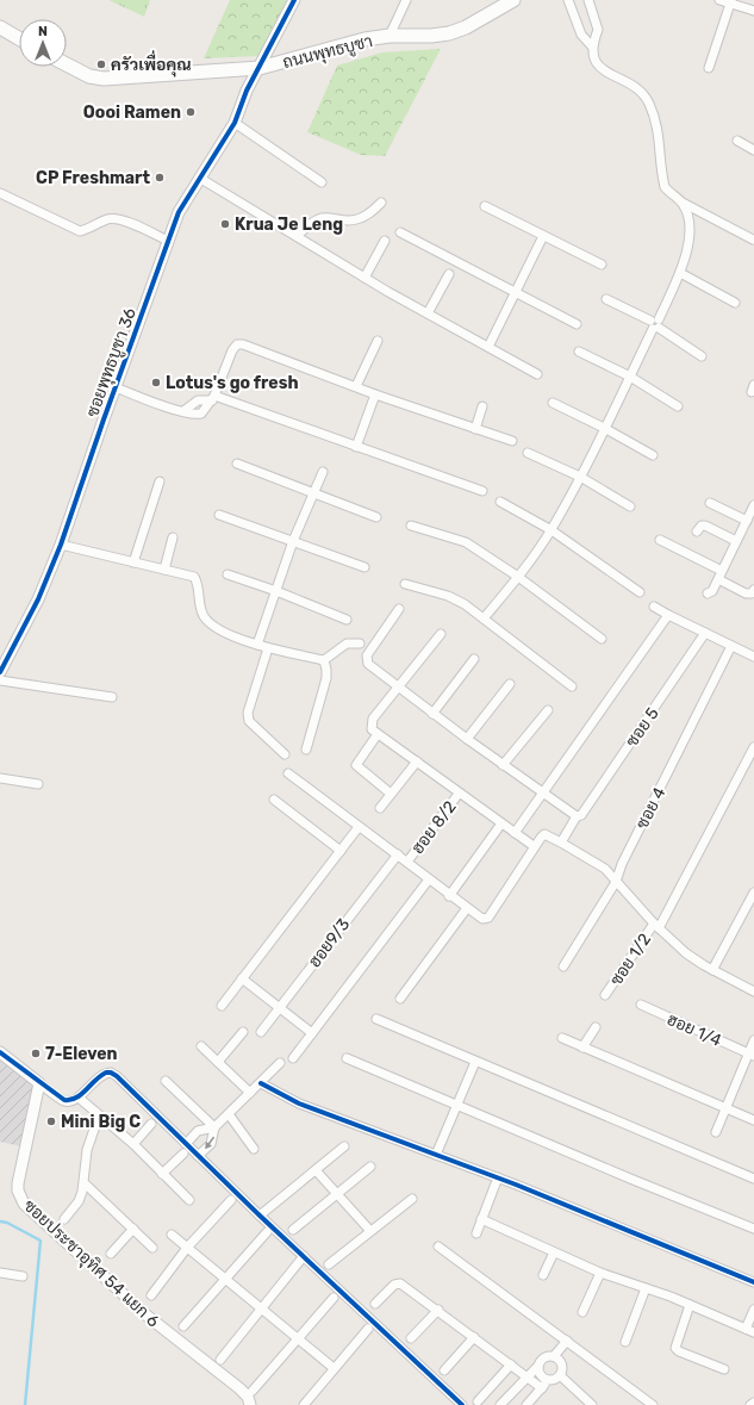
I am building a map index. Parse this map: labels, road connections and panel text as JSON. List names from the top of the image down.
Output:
{
  "streets": {
    "main road": ["ถนนพุทธบูชา"],
    "street": [
      "ซอยพุทธบูชา 36",
      "ซอย 5",
      "ซอย 4",
      "ฮอย 8/2",
      "ฮอย9/3",
      "ซอย 1/2",
      "ฮอย 1/4",
      "ซอยประชาอุทิศ 54 แยก 6"
    ]
  },
  "crossings": [
    ["ถนนพุทธบูชา", "ซอยพุทธบูชา 36"]
  ],
  "places": [
    "ครัวเพื่อคุณ",
    "Oooi Ramen",
    "CP Freshmart",
    "Krua Je Leng",
    "Lotus's go fresh",
    "7-Eleven",
    "Mini Big C"
  ],
  "north": "top"
}
